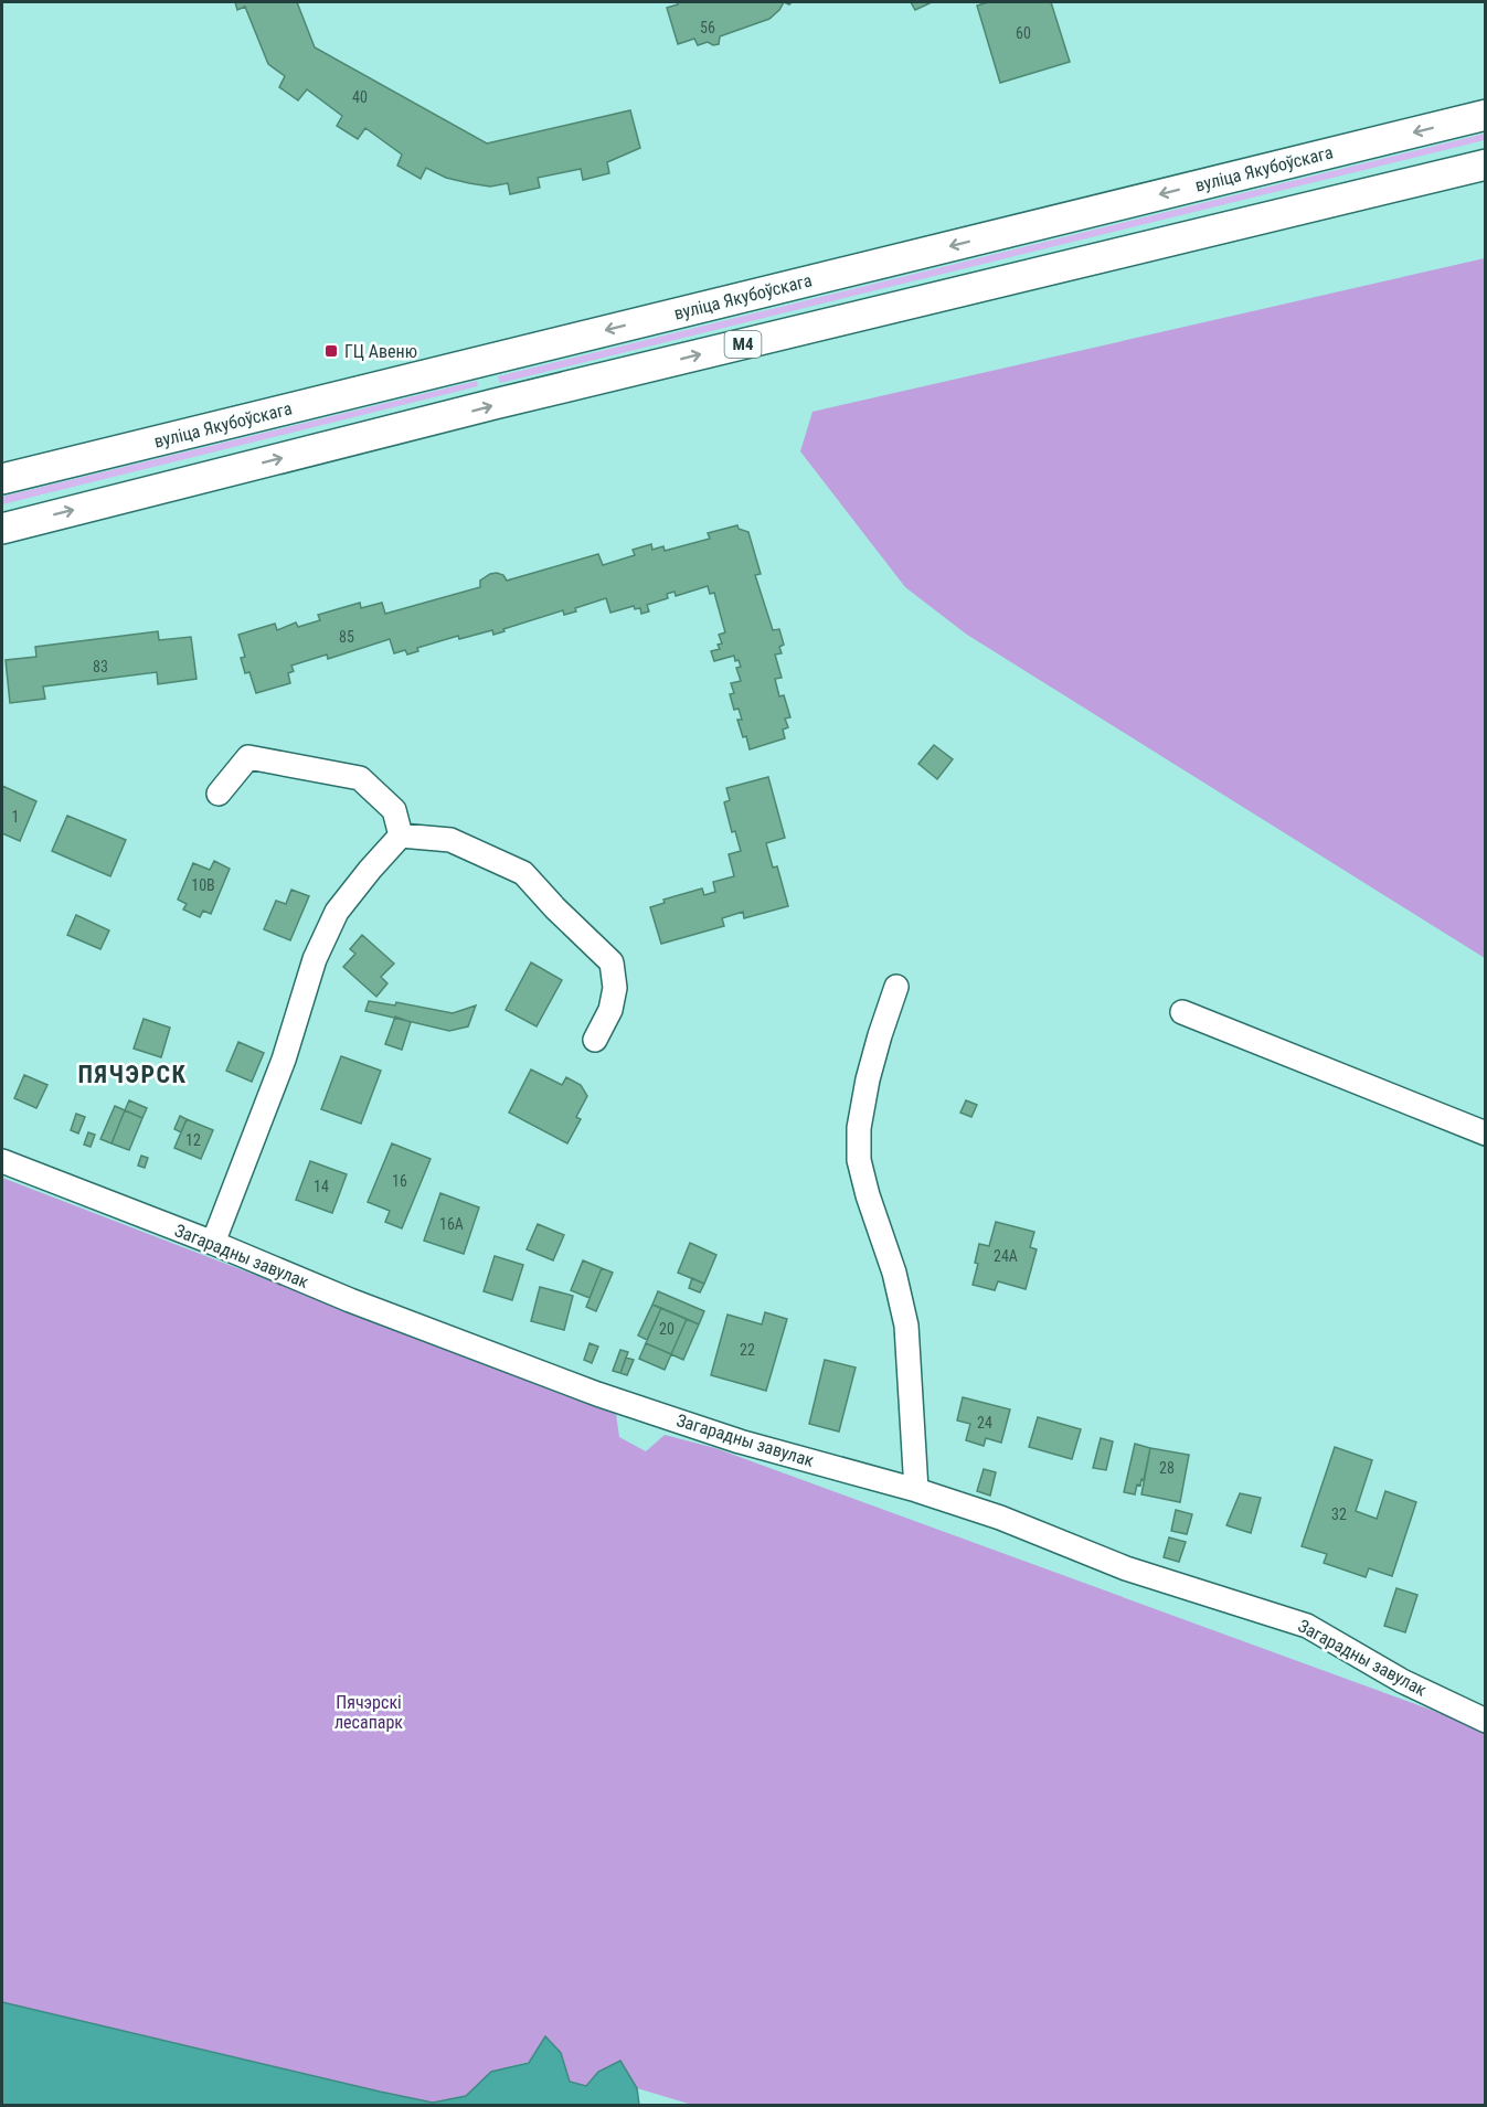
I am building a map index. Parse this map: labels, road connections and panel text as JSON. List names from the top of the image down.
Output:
{
  "streets": {
    "main road": ["вуліца Якубоўскага", "М4"],
    "street": ["Загарадны завулак"]
  },
  "districts": ["ПЯЧЭРСК"],
  "parks": ["Пячэрскі лесапарк"],
  "places": {
    "transit": ["ГЦ Авеню"]
  },
  "house_numbers": [
    "56",
    "60",
    "40",
    "85",
    "83",
    "1",
    "10В",
    "12",
    "16",
    "14",
    "16А",
    "24А",
    "20",
    "22",
    "24",
    "28",
    "32"
  ]
}
